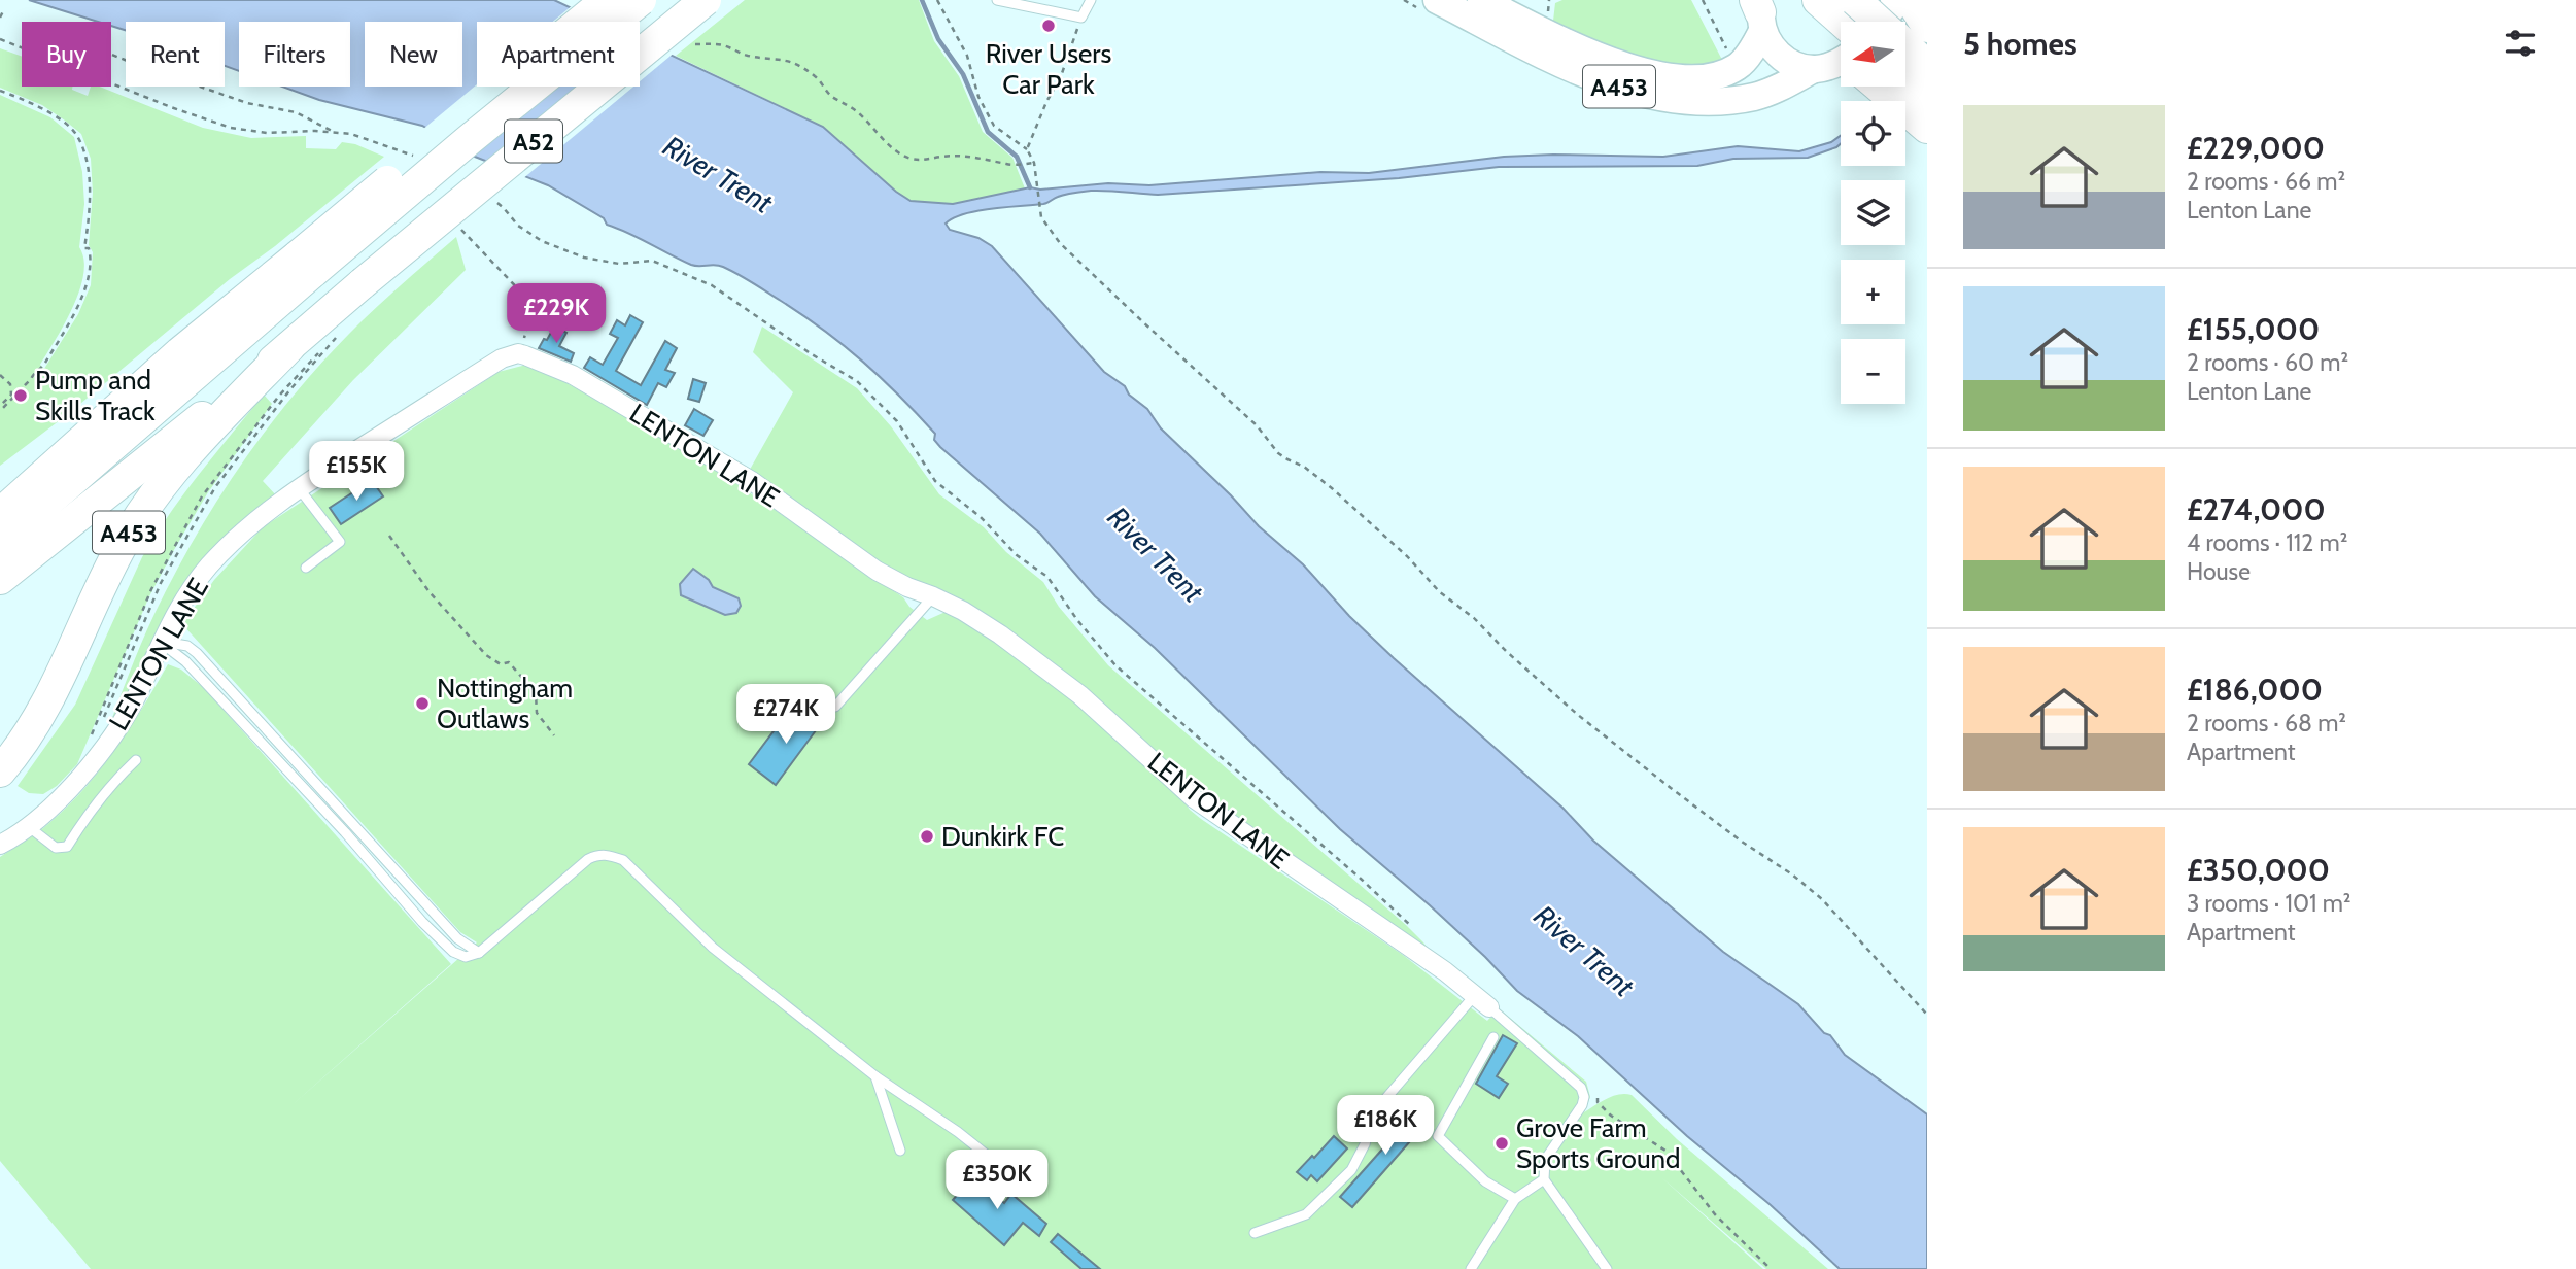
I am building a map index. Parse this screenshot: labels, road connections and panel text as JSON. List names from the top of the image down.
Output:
{
  "streets": {
    "highway": ["A453", "A52"],
    "street": ["LENTON LANE"]
  },
  "crossings": [
    ["A453", "A52"]
  ],
  "water": ["River Trent"],
  "places": [
    "River Users Car Park",
    "Pump and Skills Track",
    "Nottingham Outlaws",
    "Dunkirk FC",
    "Grove Farm Sports Ground"
  ],
  "north": "left",
  "page": {
    "heading": "5 homes",
    "map_buttons": ["+", "−"],
    "chip": [
      "Buy",
      "Rent",
      "Filters",
      "New",
      "Apartment"
    ],
    "list": [
      {
        "name": "£229,000",
        "note": "2 rooms · 66 m² · Lenton Lane"
      },
      {
        "name": "£155,000",
        "note": "2 rooms · 60 m² · Lenton Lane"
      },
      {
        "name": "£274,000",
        "note": "4 rooms · 112 m² · House"
      },
      {
        "name": "£186,000",
        "note": "2 rooms · 68 m² · Apartment"
      },
      {
        "name": "£350,000",
        "note": "3 rooms · 101 m² · Apartment"
      }
    ],
    "price": [
      "£229K",
      "£155K",
      "£274K",
      "£186K",
      "£350K"
    ]
  }
}
